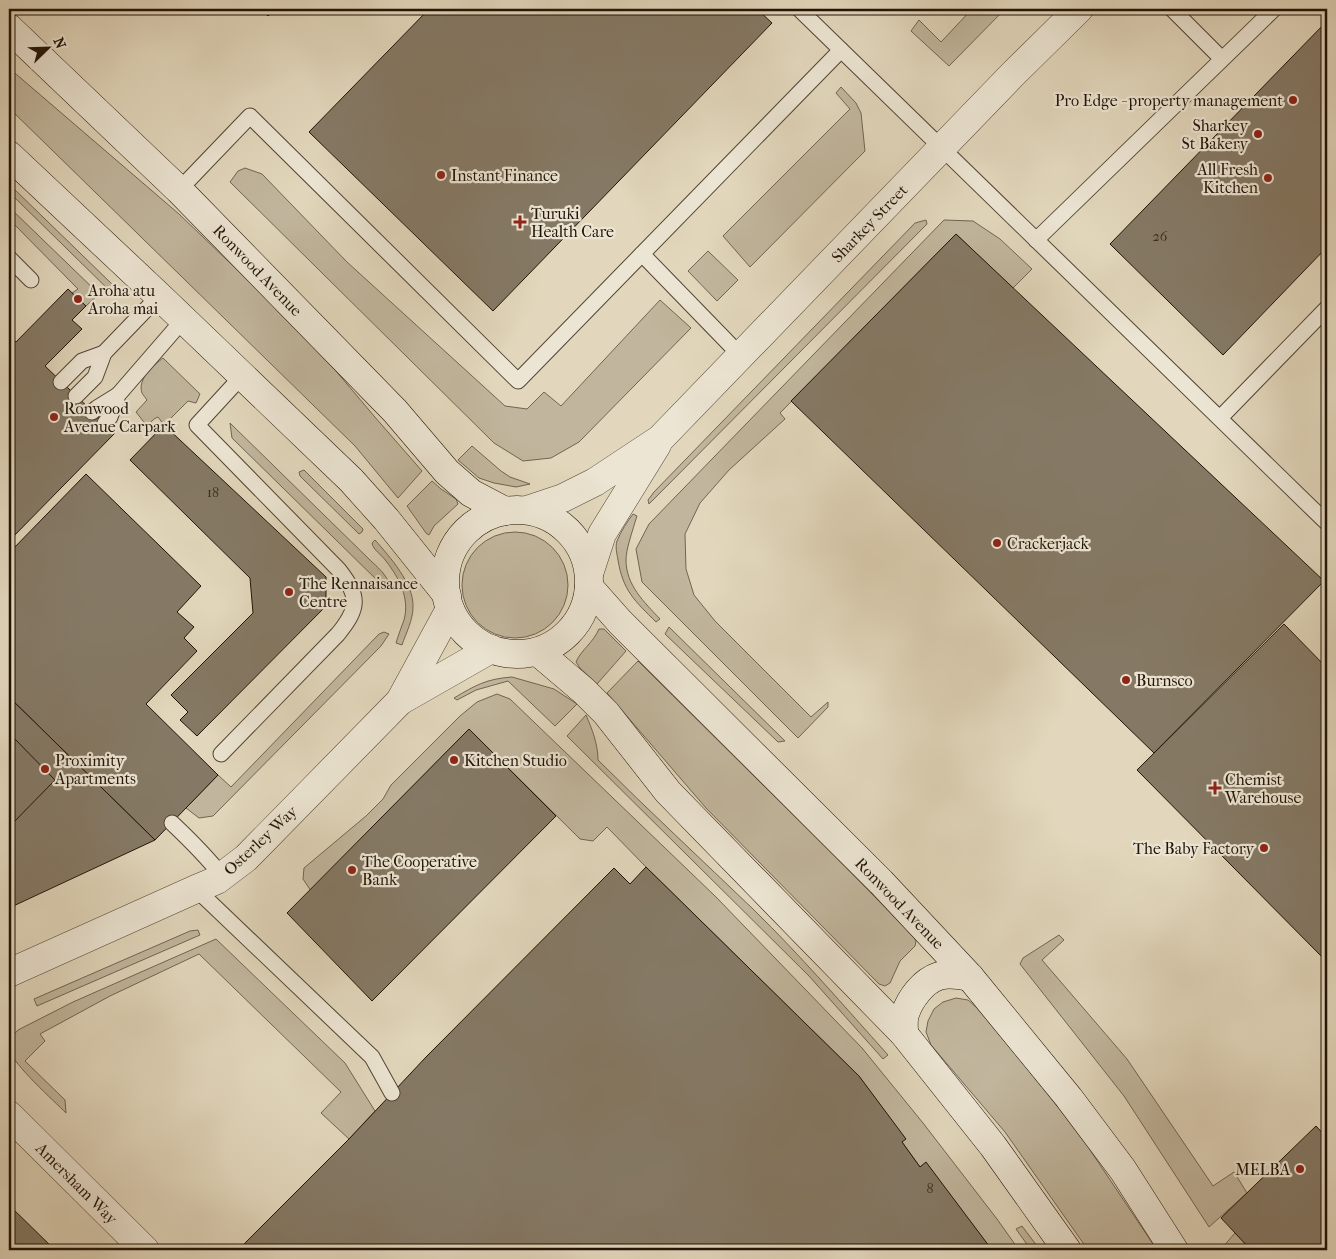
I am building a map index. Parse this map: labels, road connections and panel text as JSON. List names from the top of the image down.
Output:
{
  "streets": {
    "main road": [
      "Sharkey Street",
      "Ronwood Avenue",
      "Osterley Way",
      "Amersham Way"
    ]
  },
  "crossings": [
    ["Sharkey Street", "Ronwood Avenue"],
    ["Sharkey Street", "Osterley Way"],
    ["Ronwood Avenue", "Osterley Way"]
  ],
  "places": {
    "other": [
      "Pro Edge - property management",
      "Sharkey St Bakery",
      "Instant Finance",
      "All Fresh Kitchen",
      "Aroha atu Aroha mai",
      "Ronwood Avenue Carpark",
      "Crackerjack",
      "The Rennaisance Centre",
      "Burnsco",
      "Kitchen Studio",
      "Proximity Apartments",
      "The Baby Factory",
      "The Cooperative Bank",
      "MELBA"
    ],
    "health": ["Turuki Health Care", "Chemist Warehouse"]
  },
  "house_numbers": ["26", "18", "8"],
  "north": "top right"
}
